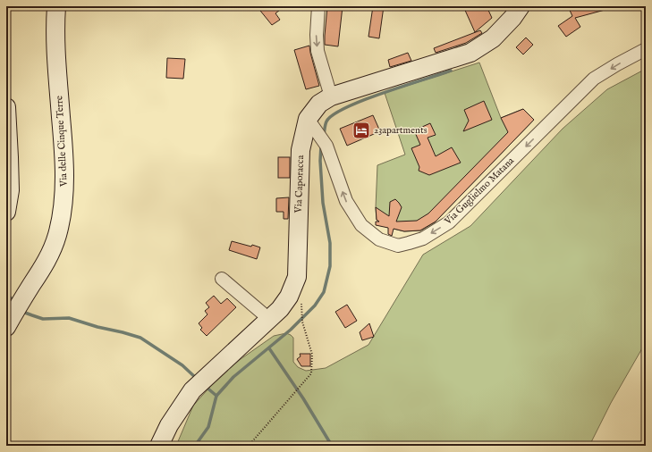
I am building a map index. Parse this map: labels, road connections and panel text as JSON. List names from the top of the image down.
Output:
{
  "streets": {
    "street": ["Via delle Cinque Terre", "Via Caporacca", "Via Guglielmo Matana"]
  },
  "crossings": [
    ["Via Caporacca", "Via Guglielmo Matana"]
  ],
  "places": {
    "hotel": ["23apartments"]
  }
}
